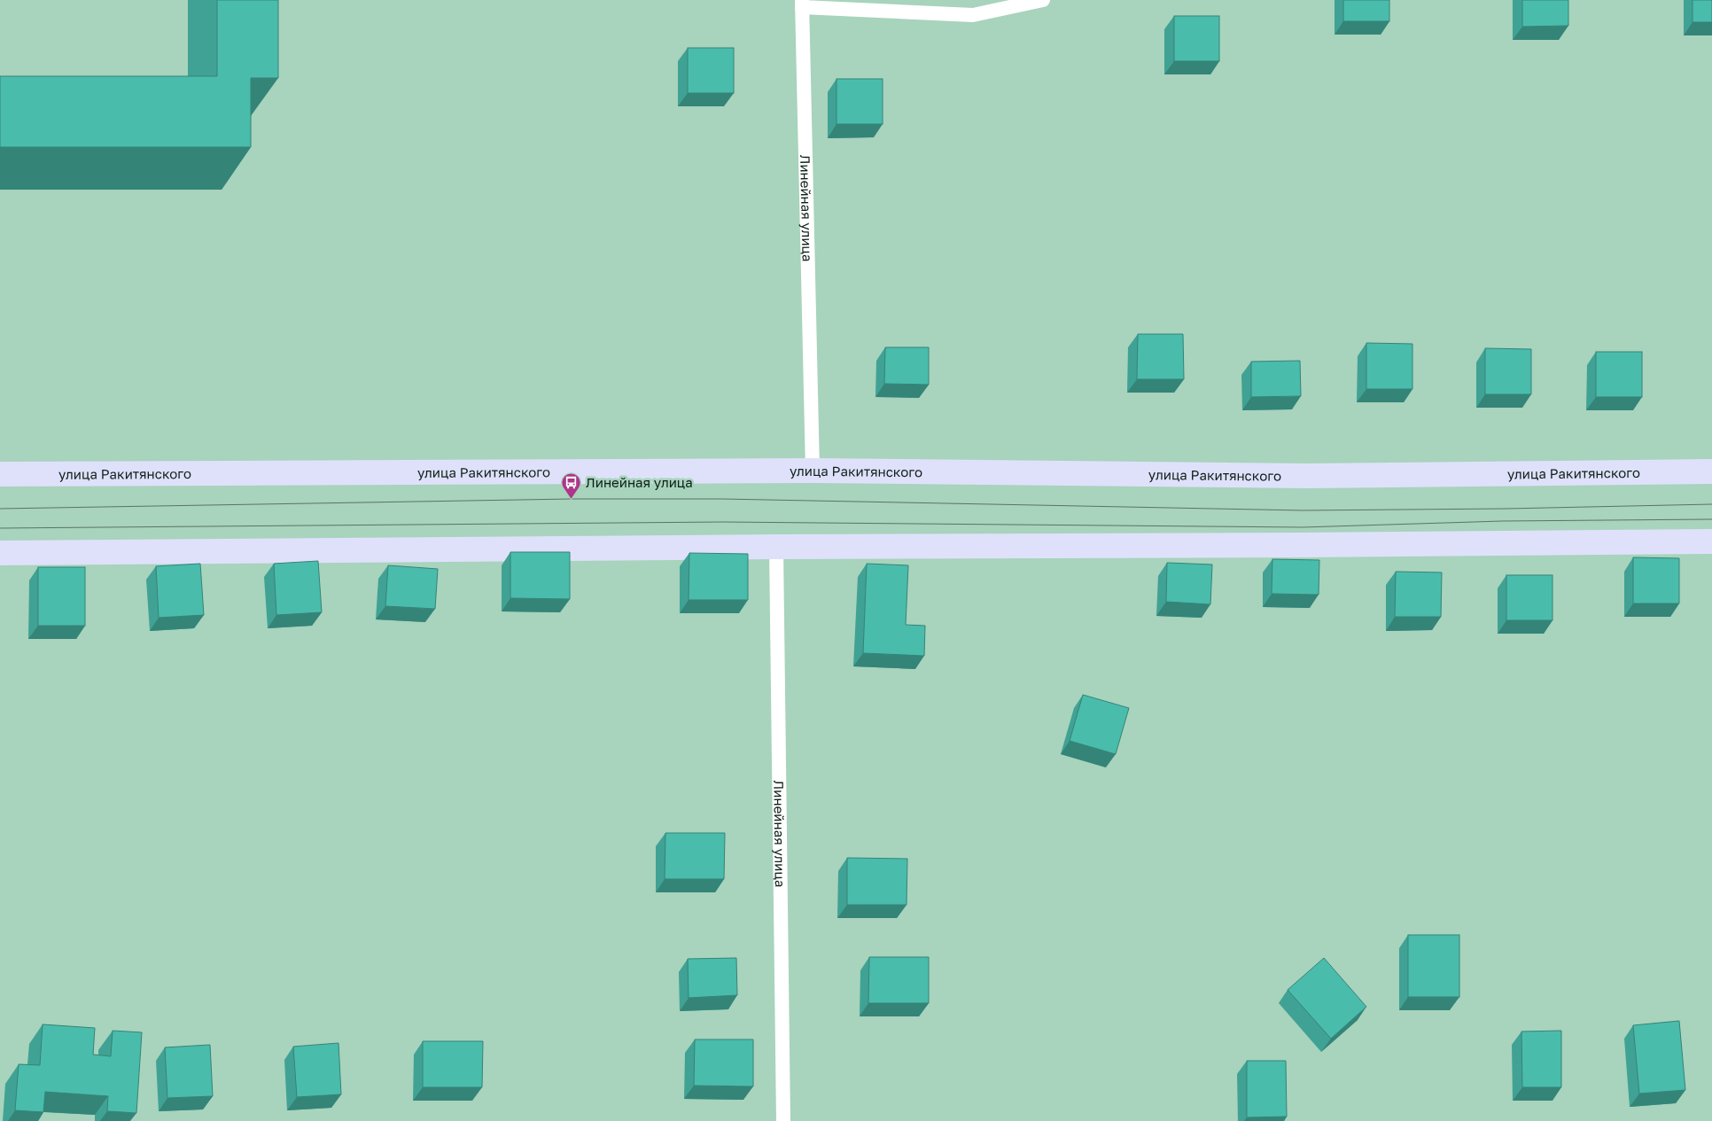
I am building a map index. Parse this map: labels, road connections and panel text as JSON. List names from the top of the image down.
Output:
{
  "streets": {
    "main road": ["улица Ракитянского"],
    "lane": ["Линейная улица"]
  },
  "crossings": [
    ["Линейная улица", "улица Ракитянского"]
  ],
  "places": {
    "bus stop": ["Линейная улица"]
  }
}
